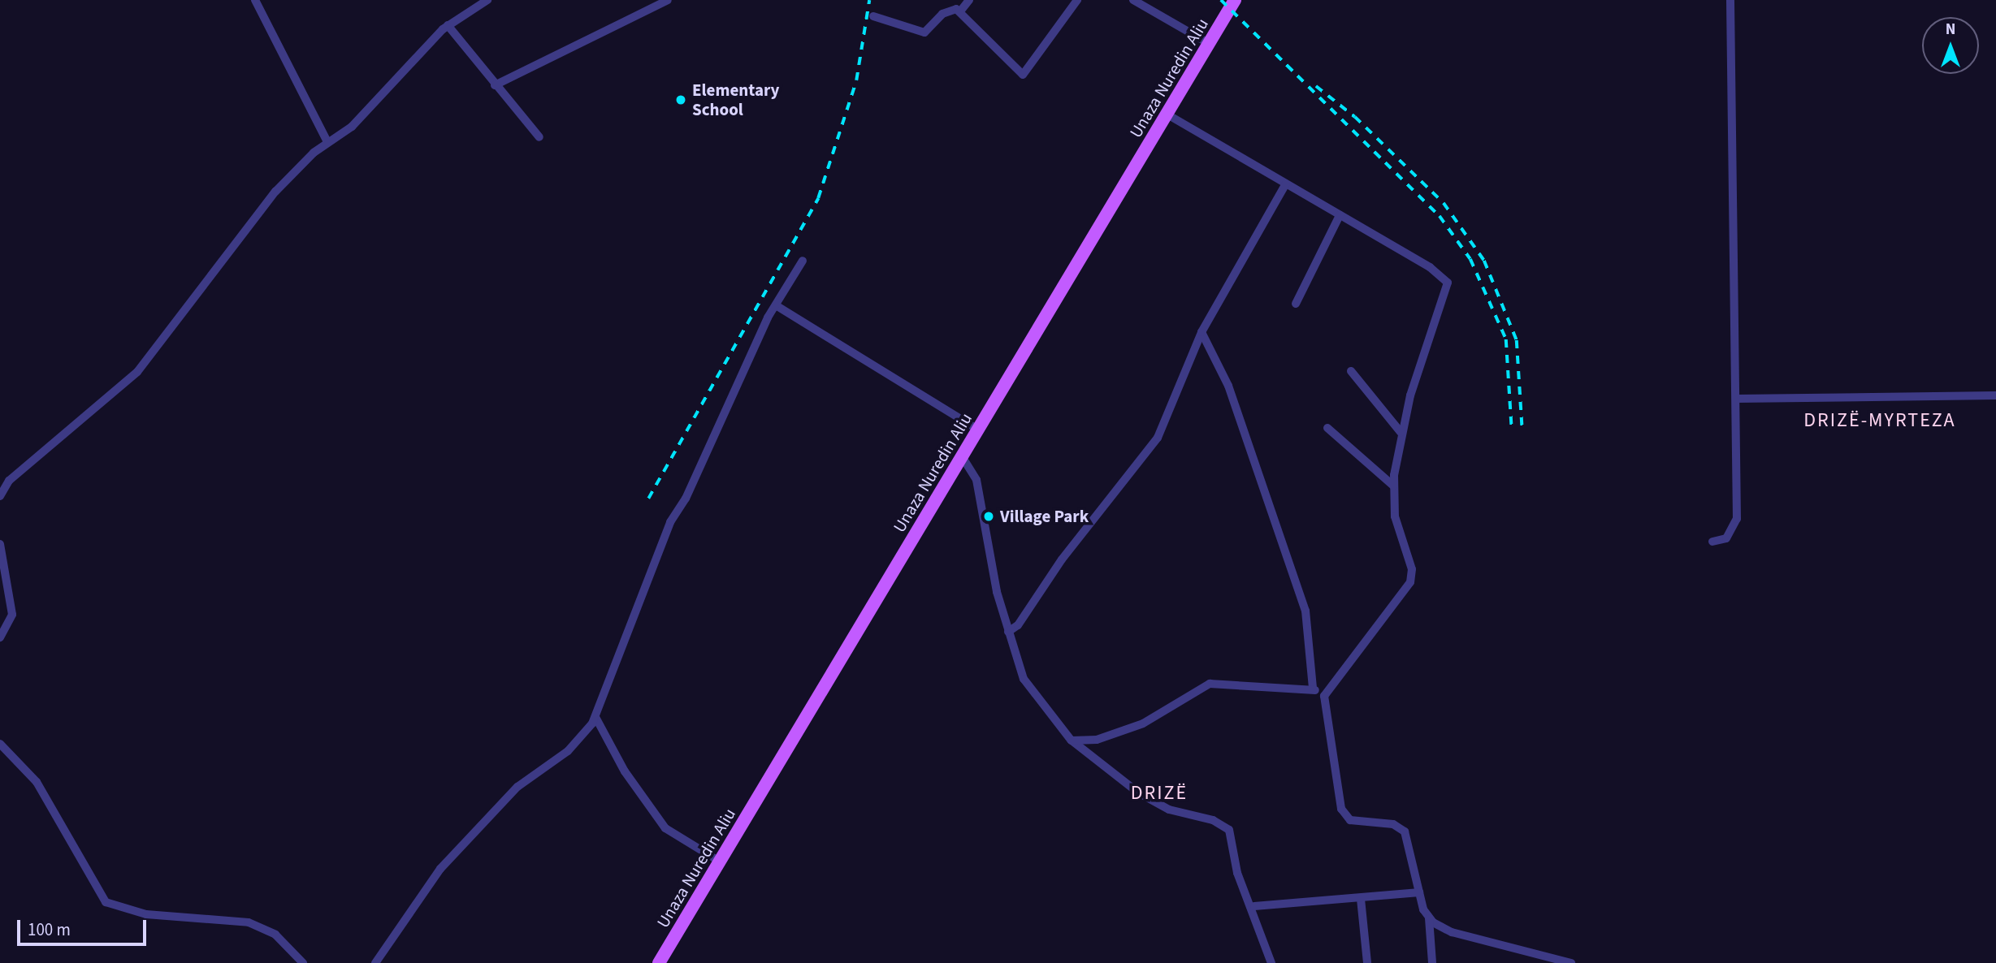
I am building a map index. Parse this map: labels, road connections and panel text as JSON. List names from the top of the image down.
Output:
{
  "streets": {
    "main road": ["Unaza Nuredin Aliu"]
  },
  "districts": ["DRIZË-MYRTEZA", "DRIZË"],
  "places": ["Elementary School", "Village Park"],
  "scale_bar": "100 m",
  "north": "top"
}
